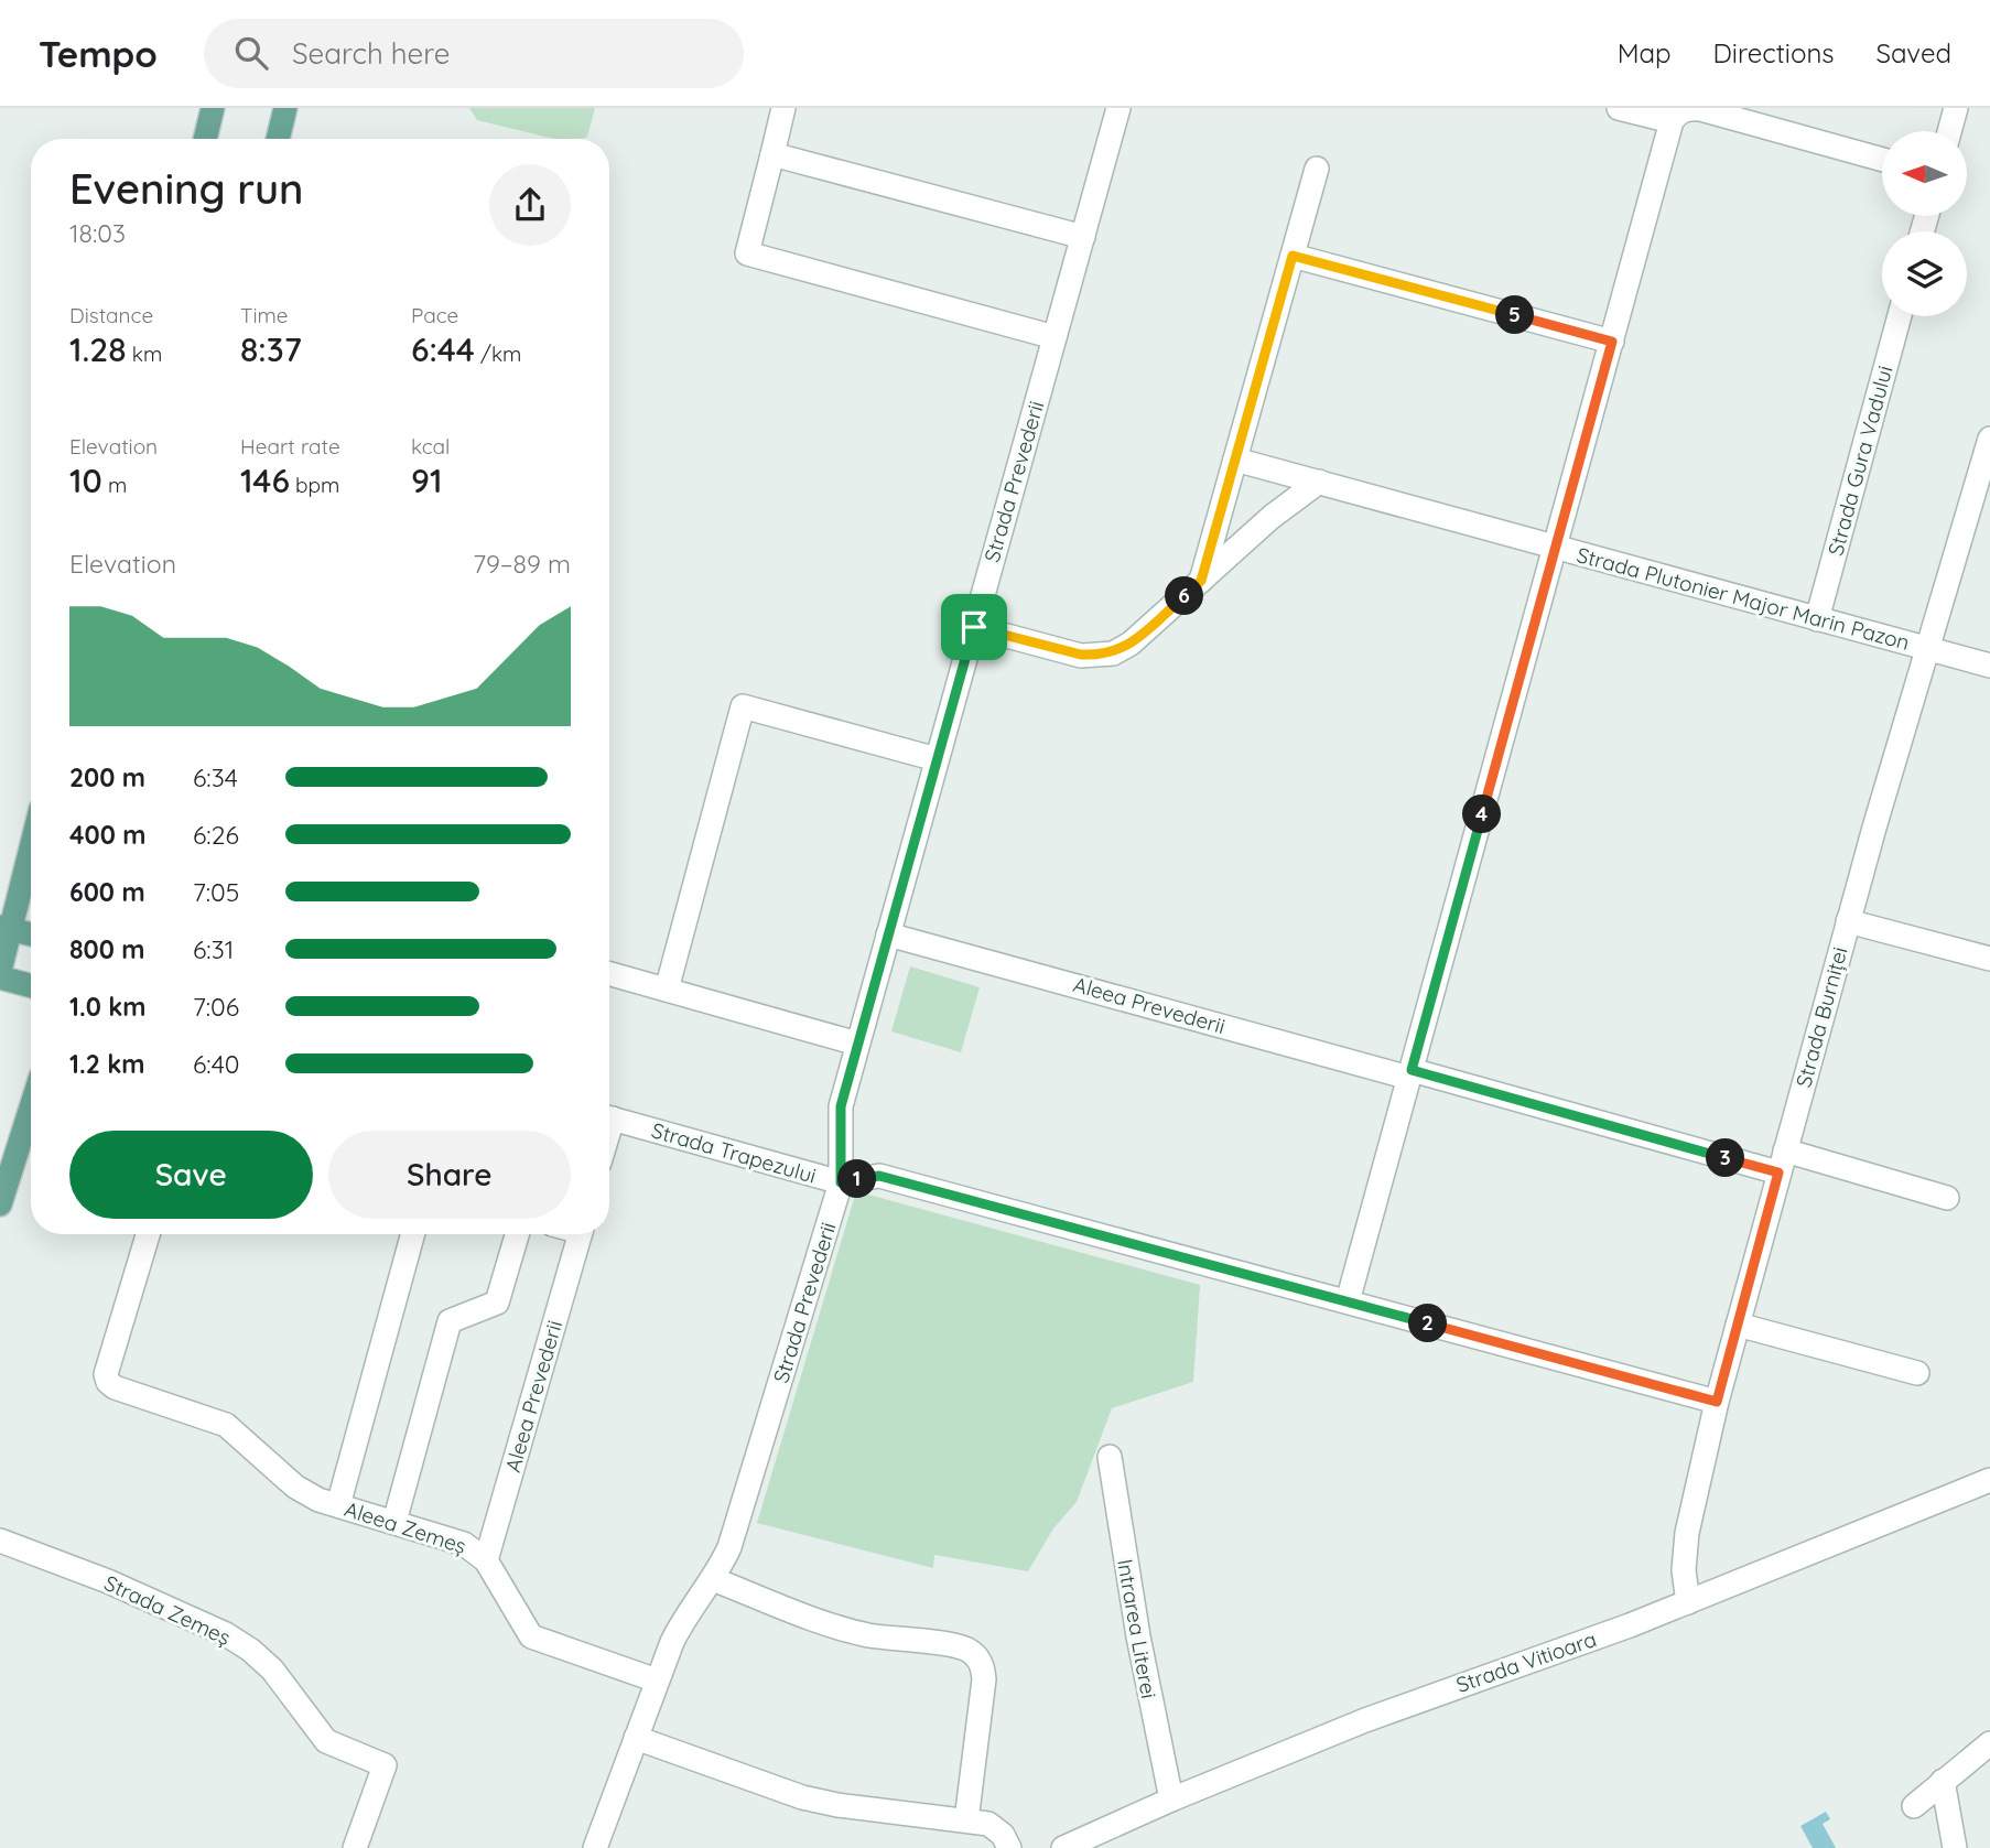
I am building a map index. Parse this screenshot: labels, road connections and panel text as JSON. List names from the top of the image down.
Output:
{
  "streets": {
    "street": [
      "Strada Gura Vadului",
      "Strada Prevederii",
      "Strada Plutonier Major Marin Pazon",
      "Aleea Prevederii",
      "Strada Burniței",
      "Strada Trapezului",
      "Aleea Zemeș",
      "Strada Zemeș",
      "Intrarea Literei",
      "Strada Vitioara"
    ]
  },
  "crossings": [
    ["Strada Gura Vadului", "Strada Plutonier Major Marin Pazon"],
    ["Strada Prevederii", "Aleea Prevederii"],
    ["Strada Prevederii", "Strada Trapezului"],
    ["Strada Prevederii", "Aleea Zemeș"],
    ["Strada Plutonier Major Marin Pazon", "Strada Burniței"],
    ["Aleea Prevederii", "Strada Burniței"],
    ["Aleea Prevederii", "Aleea Zemeș"],
    ["Strada Burniței", "Strada Trapezului"],
    ["Strada Burniței", "Strada Vitioara"],
    ["Intrarea Literei", "Strada Vitioara"]
  ],
  "north": "left",
  "page": {
    "header": "Tempo",
    "search": "Search here",
    "nav": ["Map", "Directions", "Saved"],
    "heading": ["Evening run", "18:03"],
    "stats": [
      ["Distance", "1.28 km"],
      ["Time", "8:37"],
      ["Pace", "6:44 /km"],
      ["Elevation", "10 m"],
      ["Heart rate", "146 bpm"],
      ["kcal", "91"]
    ],
    "pins": [
      "5",
      "6",
      "4",
      "3",
      "1",
      "2"
    ],
    "chart": ["Elevation", "79–89 m"],
    "list": [
      {
        "name": "200 m",
        "note": "6:34"
      },
      {
        "name": "400 m",
        "note": "6:26"
      },
      {
        "name": "600 m",
        "note": "7:05"
      },
      {
        "name": "800 m",
        "note": "6:31"
      },
      {
        "name": "1.0 km",
        "note": "7:06"
      },
      {
        "name": "1.2 km",
        "note": "6:40"
      }
    ],
    "buttons": ["Save", "Share"]
  }
}
